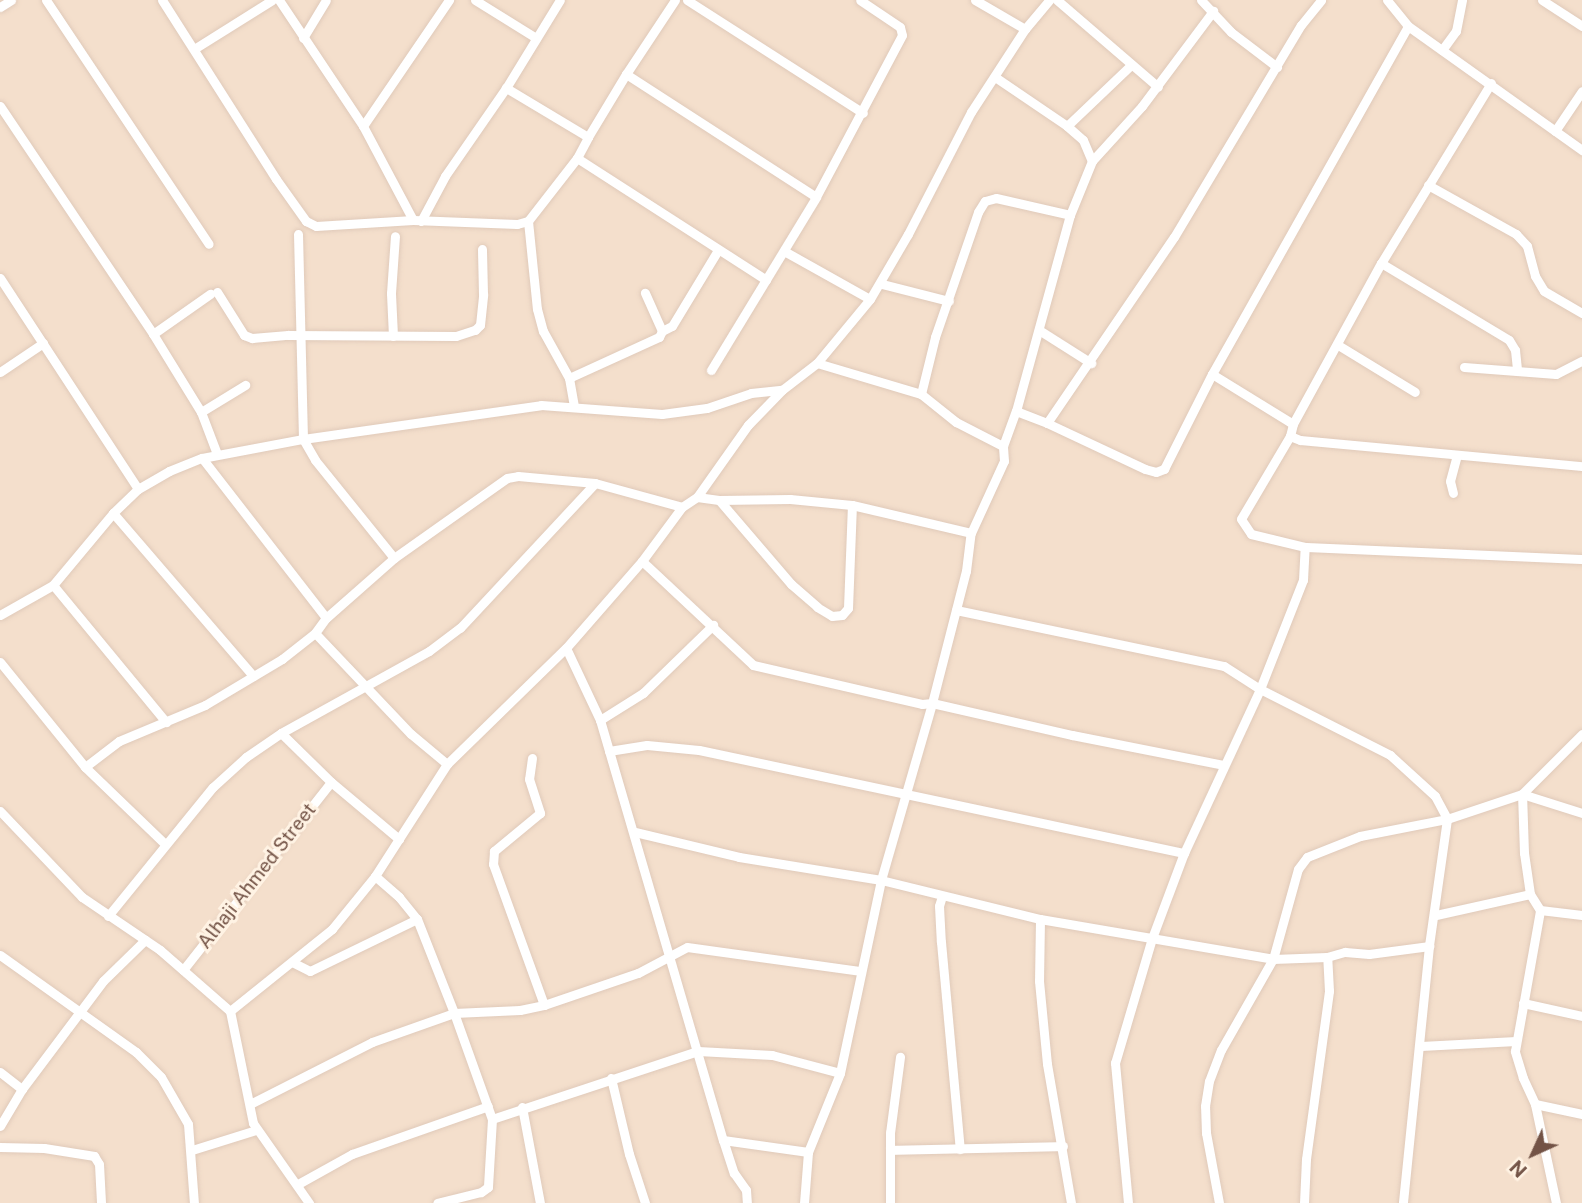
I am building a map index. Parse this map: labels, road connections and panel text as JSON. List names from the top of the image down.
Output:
{
  "streets": {
    "street": ["Alhaji Ahmed Street"]
  },
  "north": "bottom left"
}
